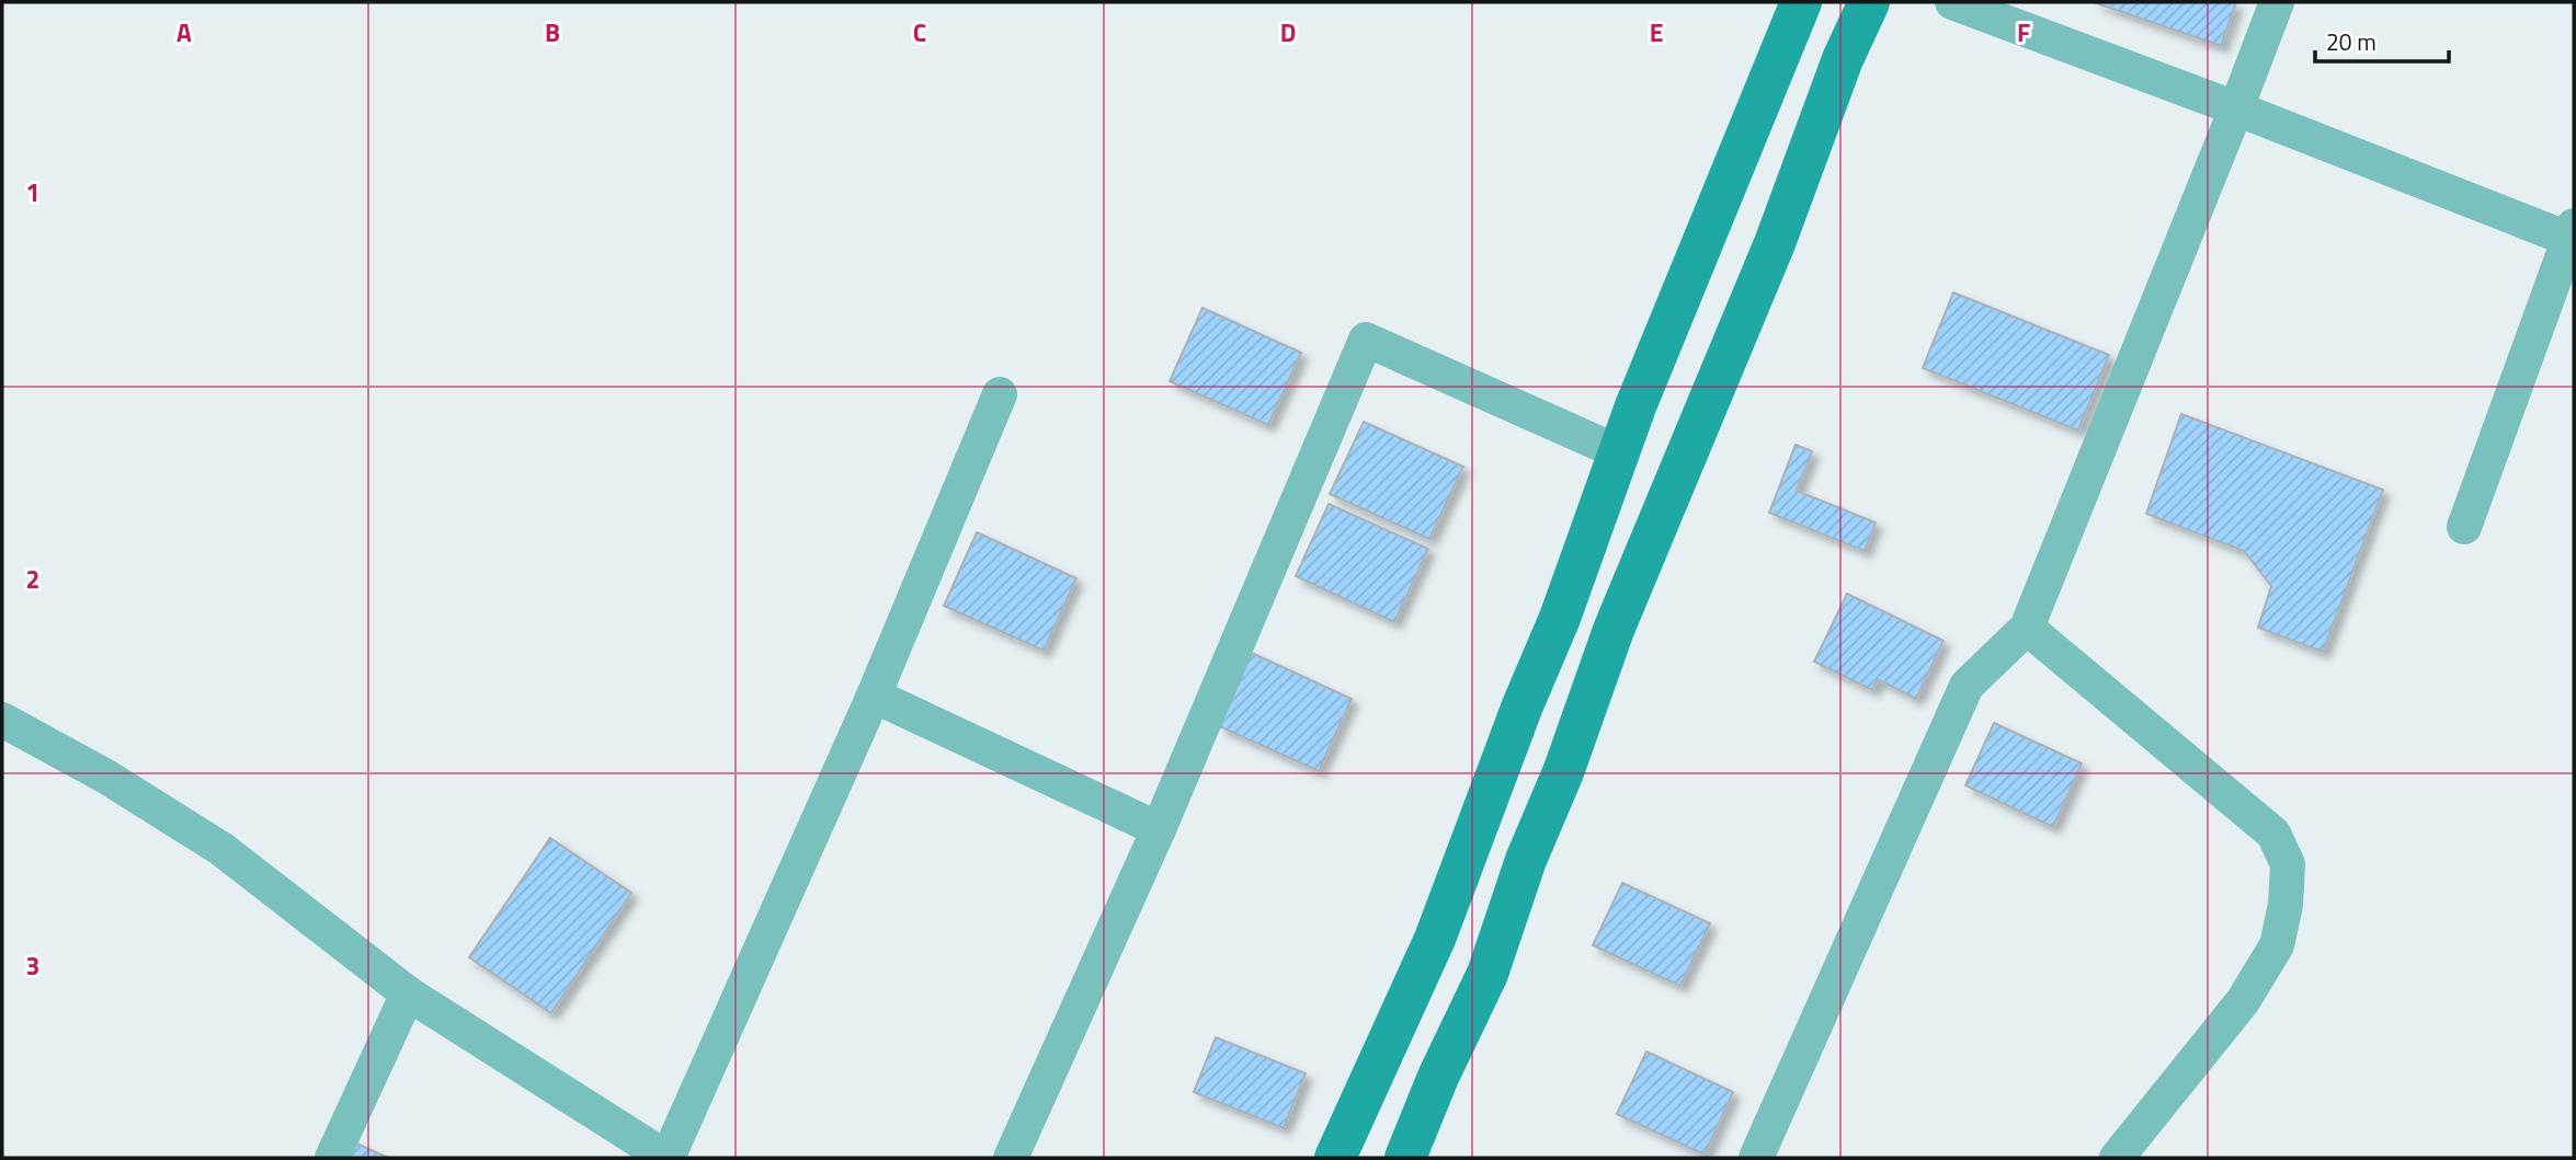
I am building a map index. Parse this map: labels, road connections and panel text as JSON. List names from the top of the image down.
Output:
{
  "scale_bar": "20 m",
  "grid": {
    "columns": [
      "A",
      "B",
      "C",
      "D",
      "E",
      "F"
    ],
    "rows": ["1", "2", "3"]
  }
}
